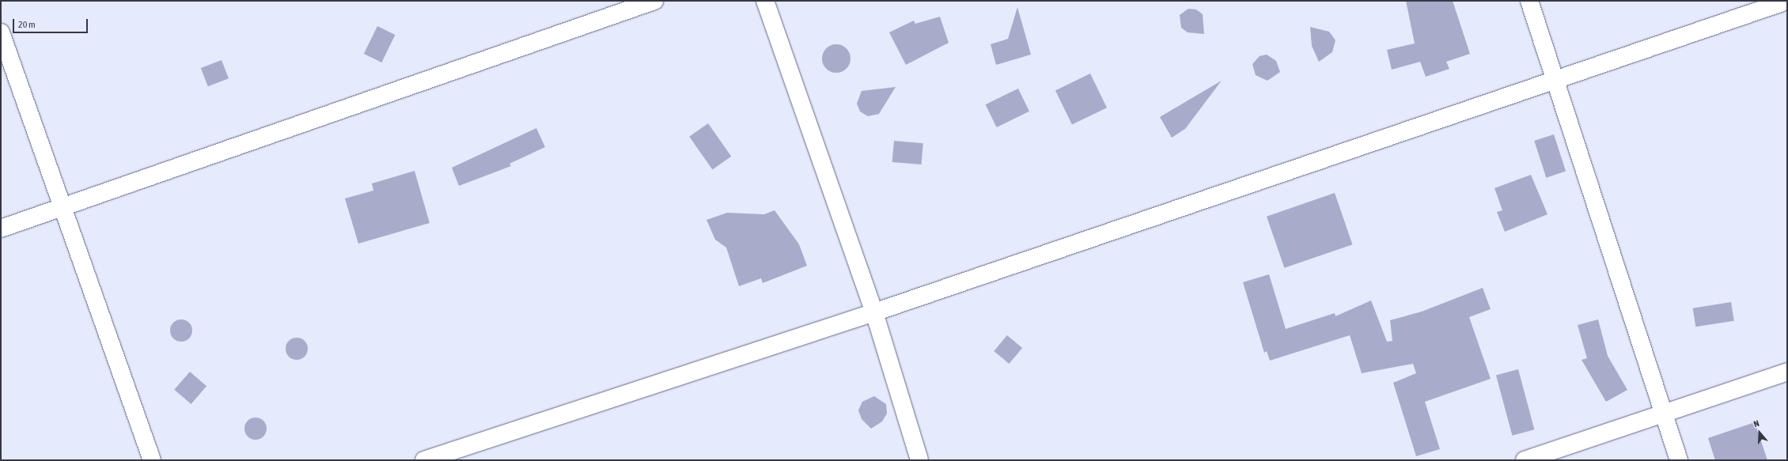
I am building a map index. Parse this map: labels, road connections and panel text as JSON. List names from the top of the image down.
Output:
{
  "scale_bar": "20 m",
  "north": "top"
}
